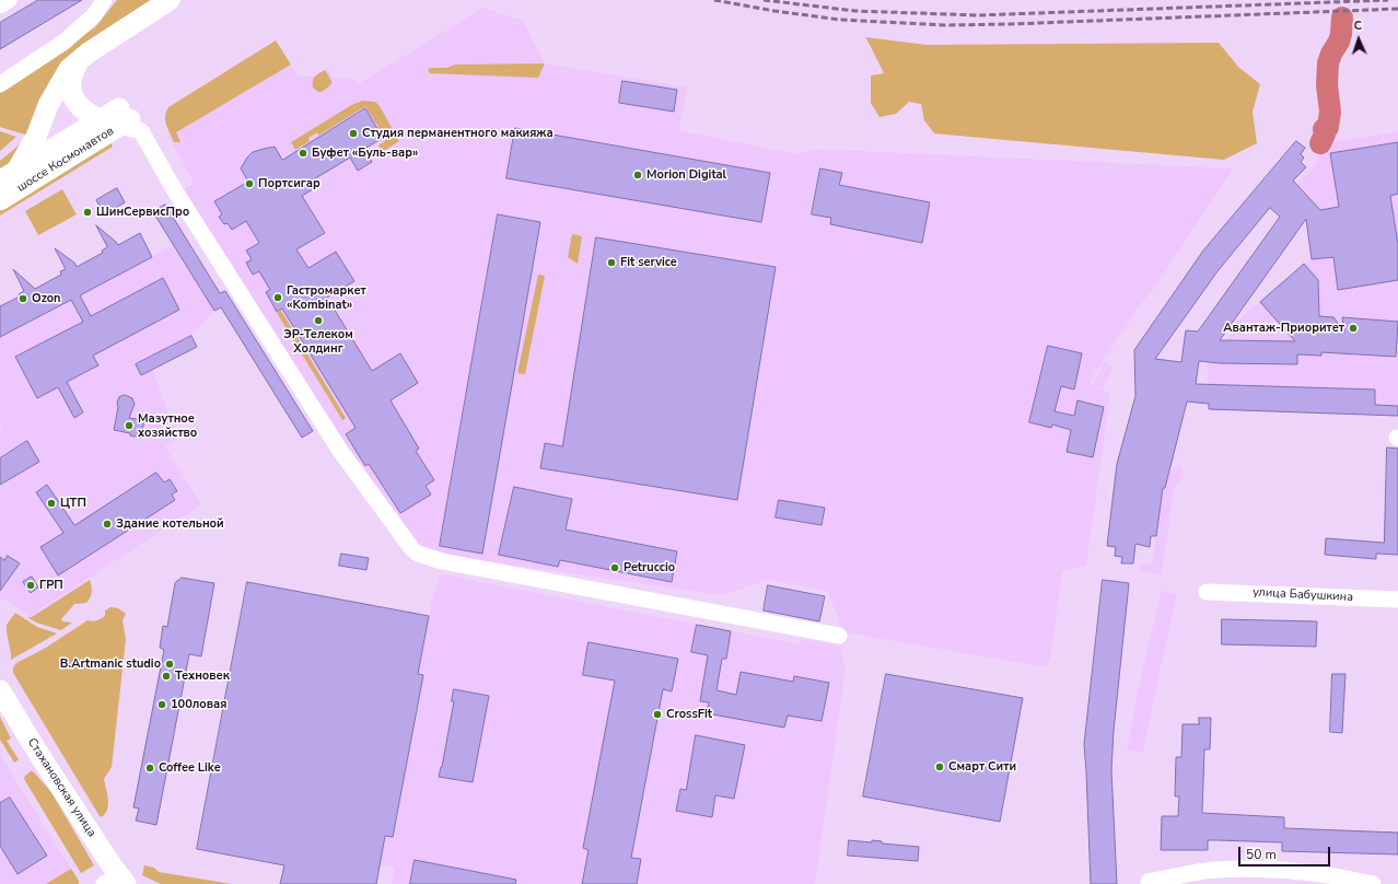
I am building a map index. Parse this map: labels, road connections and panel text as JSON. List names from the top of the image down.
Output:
{
  "streets": {
    "main road": ["шоссе Космонавтов", "Стахановская улица"],
    "street": ["улица Бабушкина"]
  },
  "places": [
    "Студия перманентного макияжа",
    "Буфет «Буль-вар»",
    "Morion Digital",
    "Портсигар",
    "ШинСервисПро",
    "Fit service",
    "Гастромаркет «Kombinat»",
    "Ozon",
    "ЭР-Телеком Холдинг",
    "Авантаж-Приоритет",
    "Мазутное хозяйство",
    "ЦТП",
    "Здание котельной",
    "Petruccio",
    "ГРП",
    "B.Artmanic studio",
    "Техновек",
    "100ловая",
    "CrossFit",
    "Смарт Сити",
    "Coffee Like"
  ],
  "scale_bar": "50 m",
  "north": "top"
}
